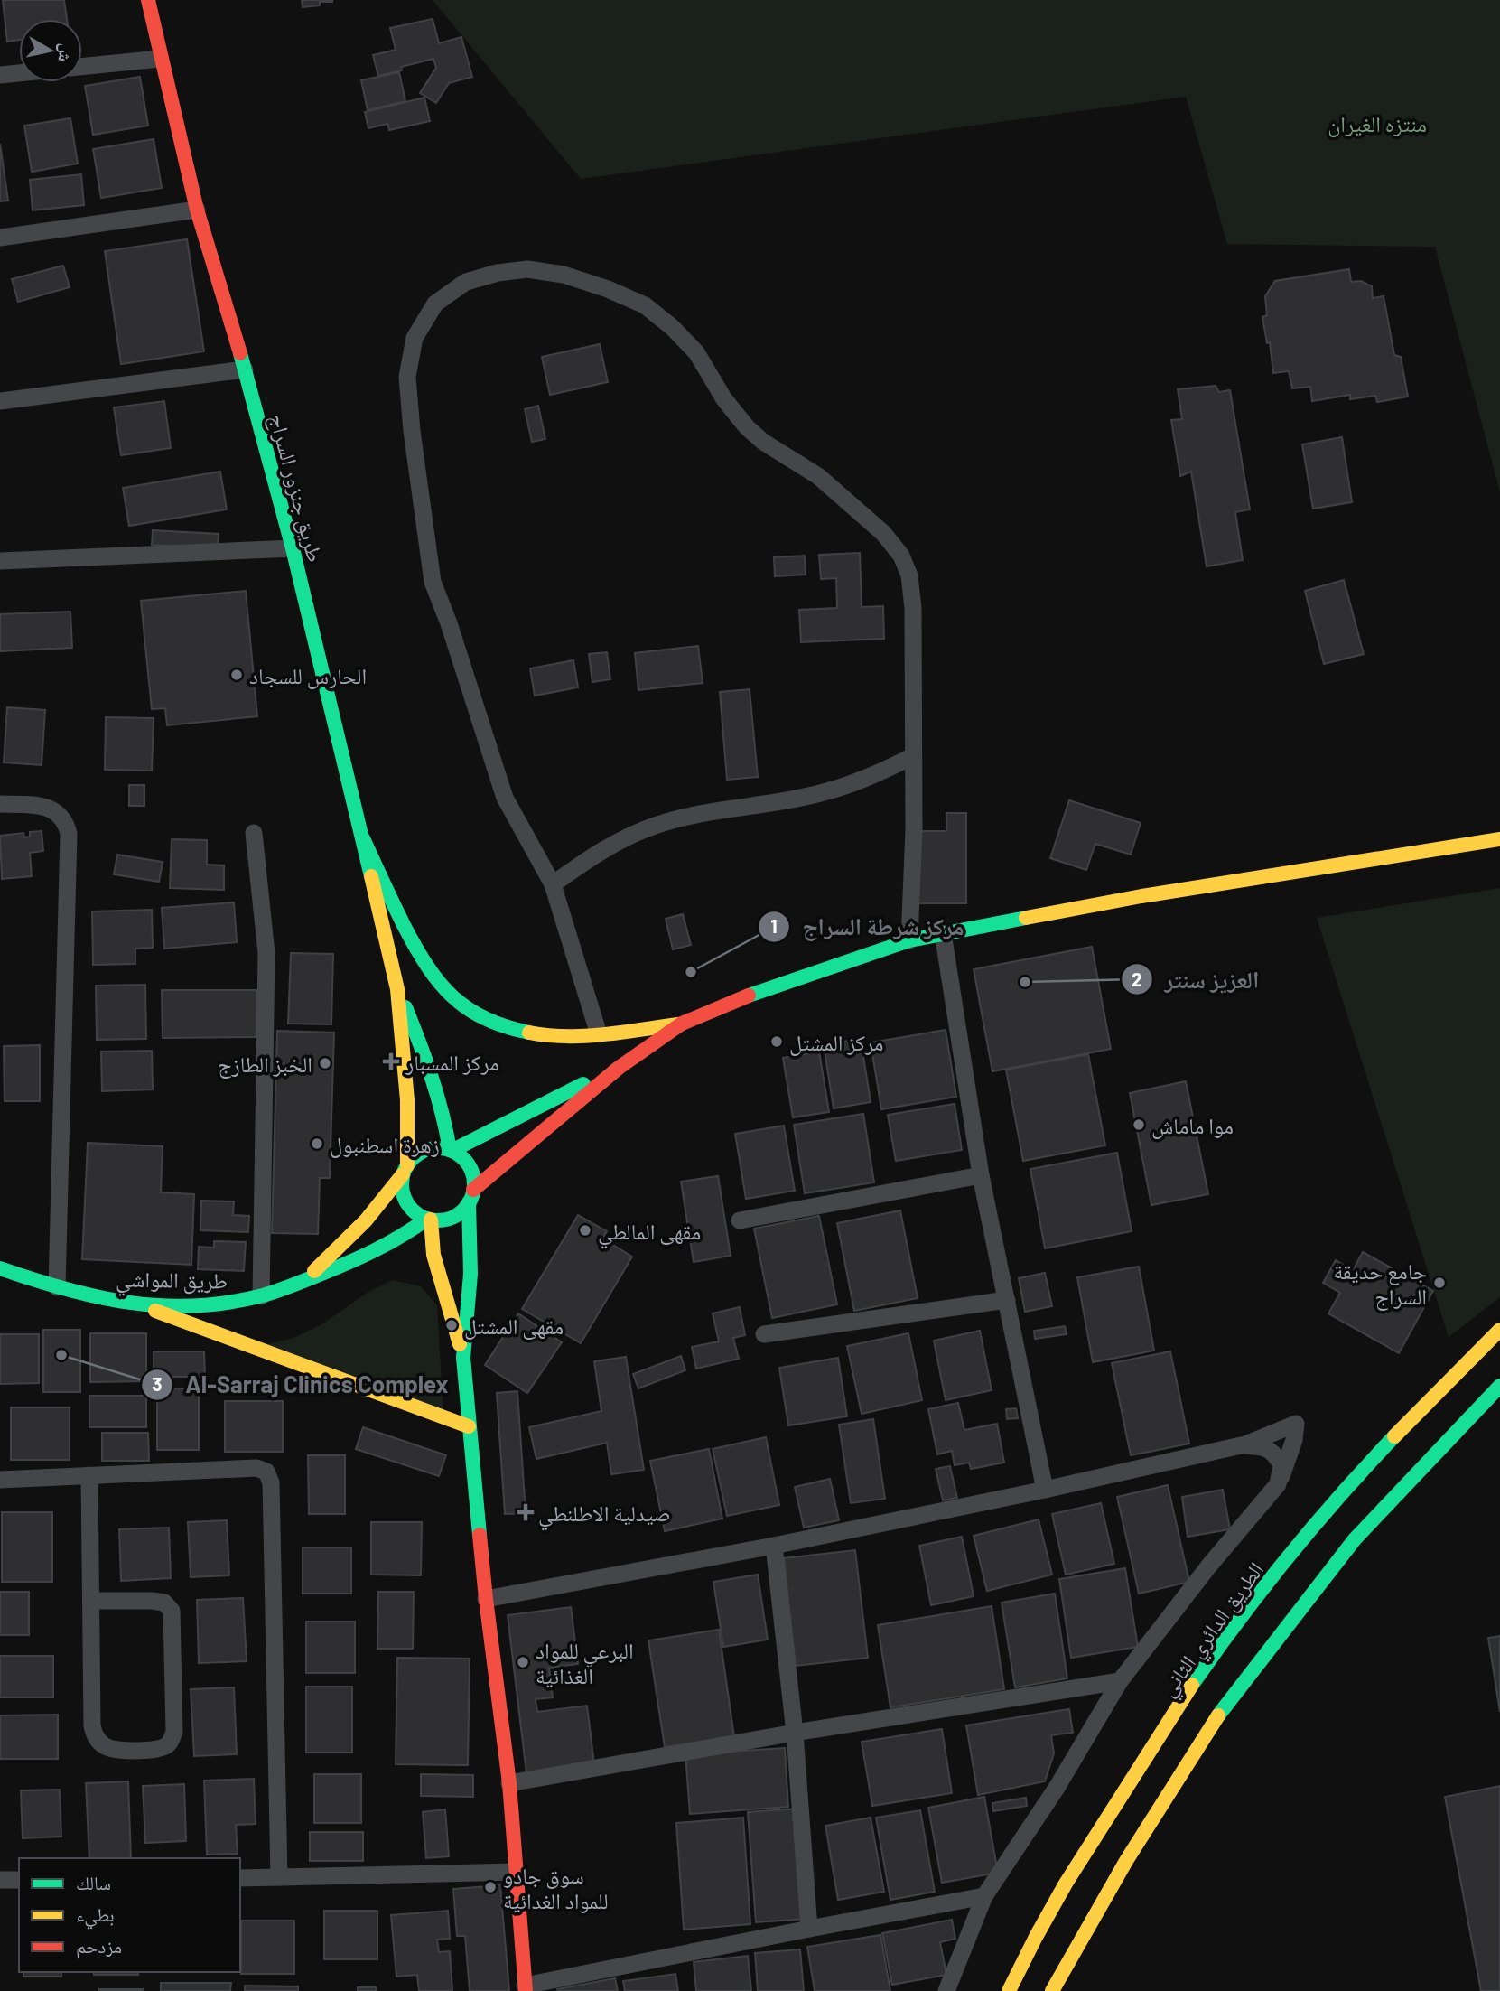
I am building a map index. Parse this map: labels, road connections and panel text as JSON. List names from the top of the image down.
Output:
{
  "streets": {
    "main road": ["طريق جنزور السراج", "طريق المواشي", "الطريق الدائري الثاني"]
  },
  "crossings": [
    ["طريق جنزور السراج", "طريق المواشي"]
  ],
  "parks": ["منتزه الغيران"],
  "places": {
    "other": [
      "الحارس للسجاد",
      "مركز شرطة السراج",
      "العزيز سنتر",
      "مركز المشتل",
      "الخبز الطازج",
      "موا ماماش",
      "زهرة اسطنبول",
      "مقهى المالطي",
      "جامع حديقة السراج",
      "مقهى المشتل",
      "Al-Sarraj Clinics Complex",
      "البرعي للمواد الغذائية",
      "سوق جادو للمواد الغدائية"
    ],
    "health": ["مركز المسبار", "صيدلية الاطلنطي"]
  },
  "legend": ["سالك", "بطيء", "مزدحم"],
  "north": "right"
}
